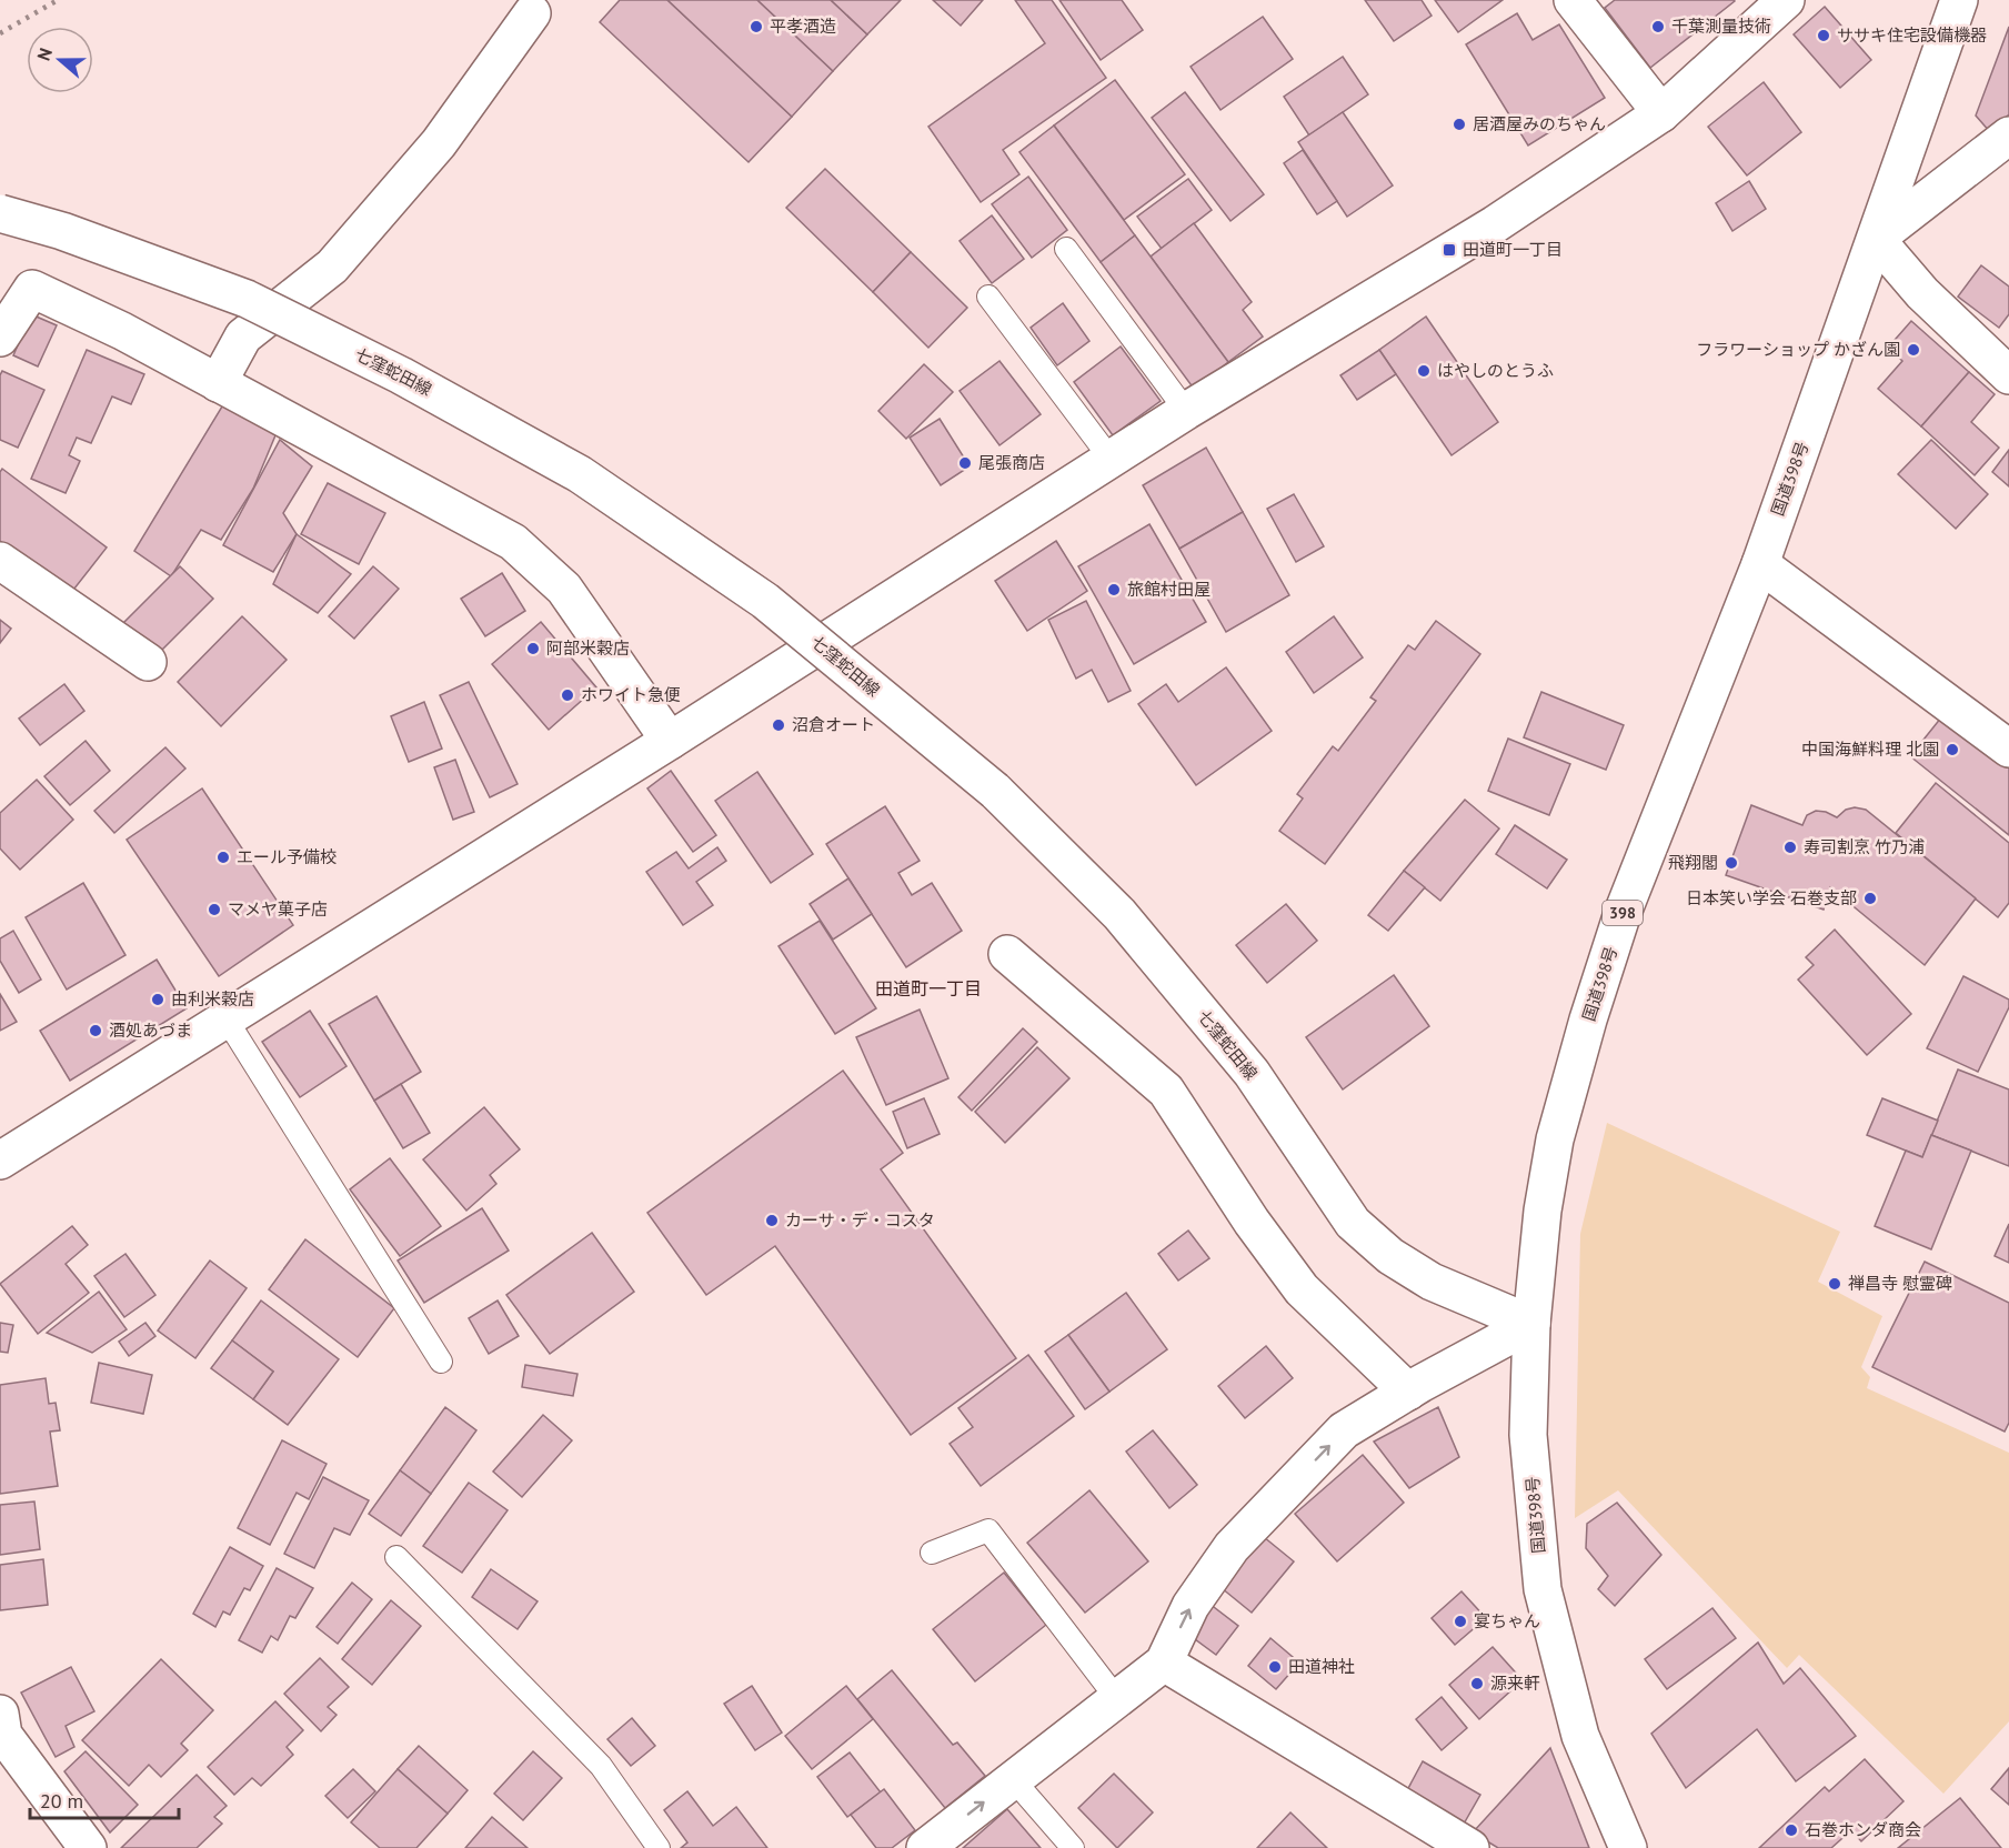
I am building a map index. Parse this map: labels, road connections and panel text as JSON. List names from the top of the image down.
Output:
{
  "streets": {
    "main road": ["七窪蛇田線", "国道398号", "398"]
  },
  "crossings": [
    ["七窪蛇田線", "国道398号"]
  ],
  "districts": ["田道町一丁目"],
  "places": {
    "other": [
      "平孝酒造",
      "千葉測量技術",
      "ササキ住宅設備機器",
      "居酒屋みのちゃん",
      "フラワーショップ かざん園",
      "はやしのとうふ",
      "尾張商店",
      "旅館村田屋",
      "阿部米穀店",
      "ホワイト急便",
      "沼倉オート",
      "中国海鮮料理 北園",
      "寿司割烹 竹乃浦",
      "エール予備校",
      "飛翔閣",
      "日本笑い学会 石巻支部",
      "マメヤ菓子店",
      "由利米穀店",
      "酒処あづま",
      "カーサ・デ・コスタ",
      "禅昌寺 慰霊碑",
      "宴ちゃん",
      "田道神社",
      "源来軒",
      "石巻ホンダ商会"
    ],
    "transit": ["田道町一丁目"]
  },
  "scale_bar": "20 m",
  "north": "left"
}
